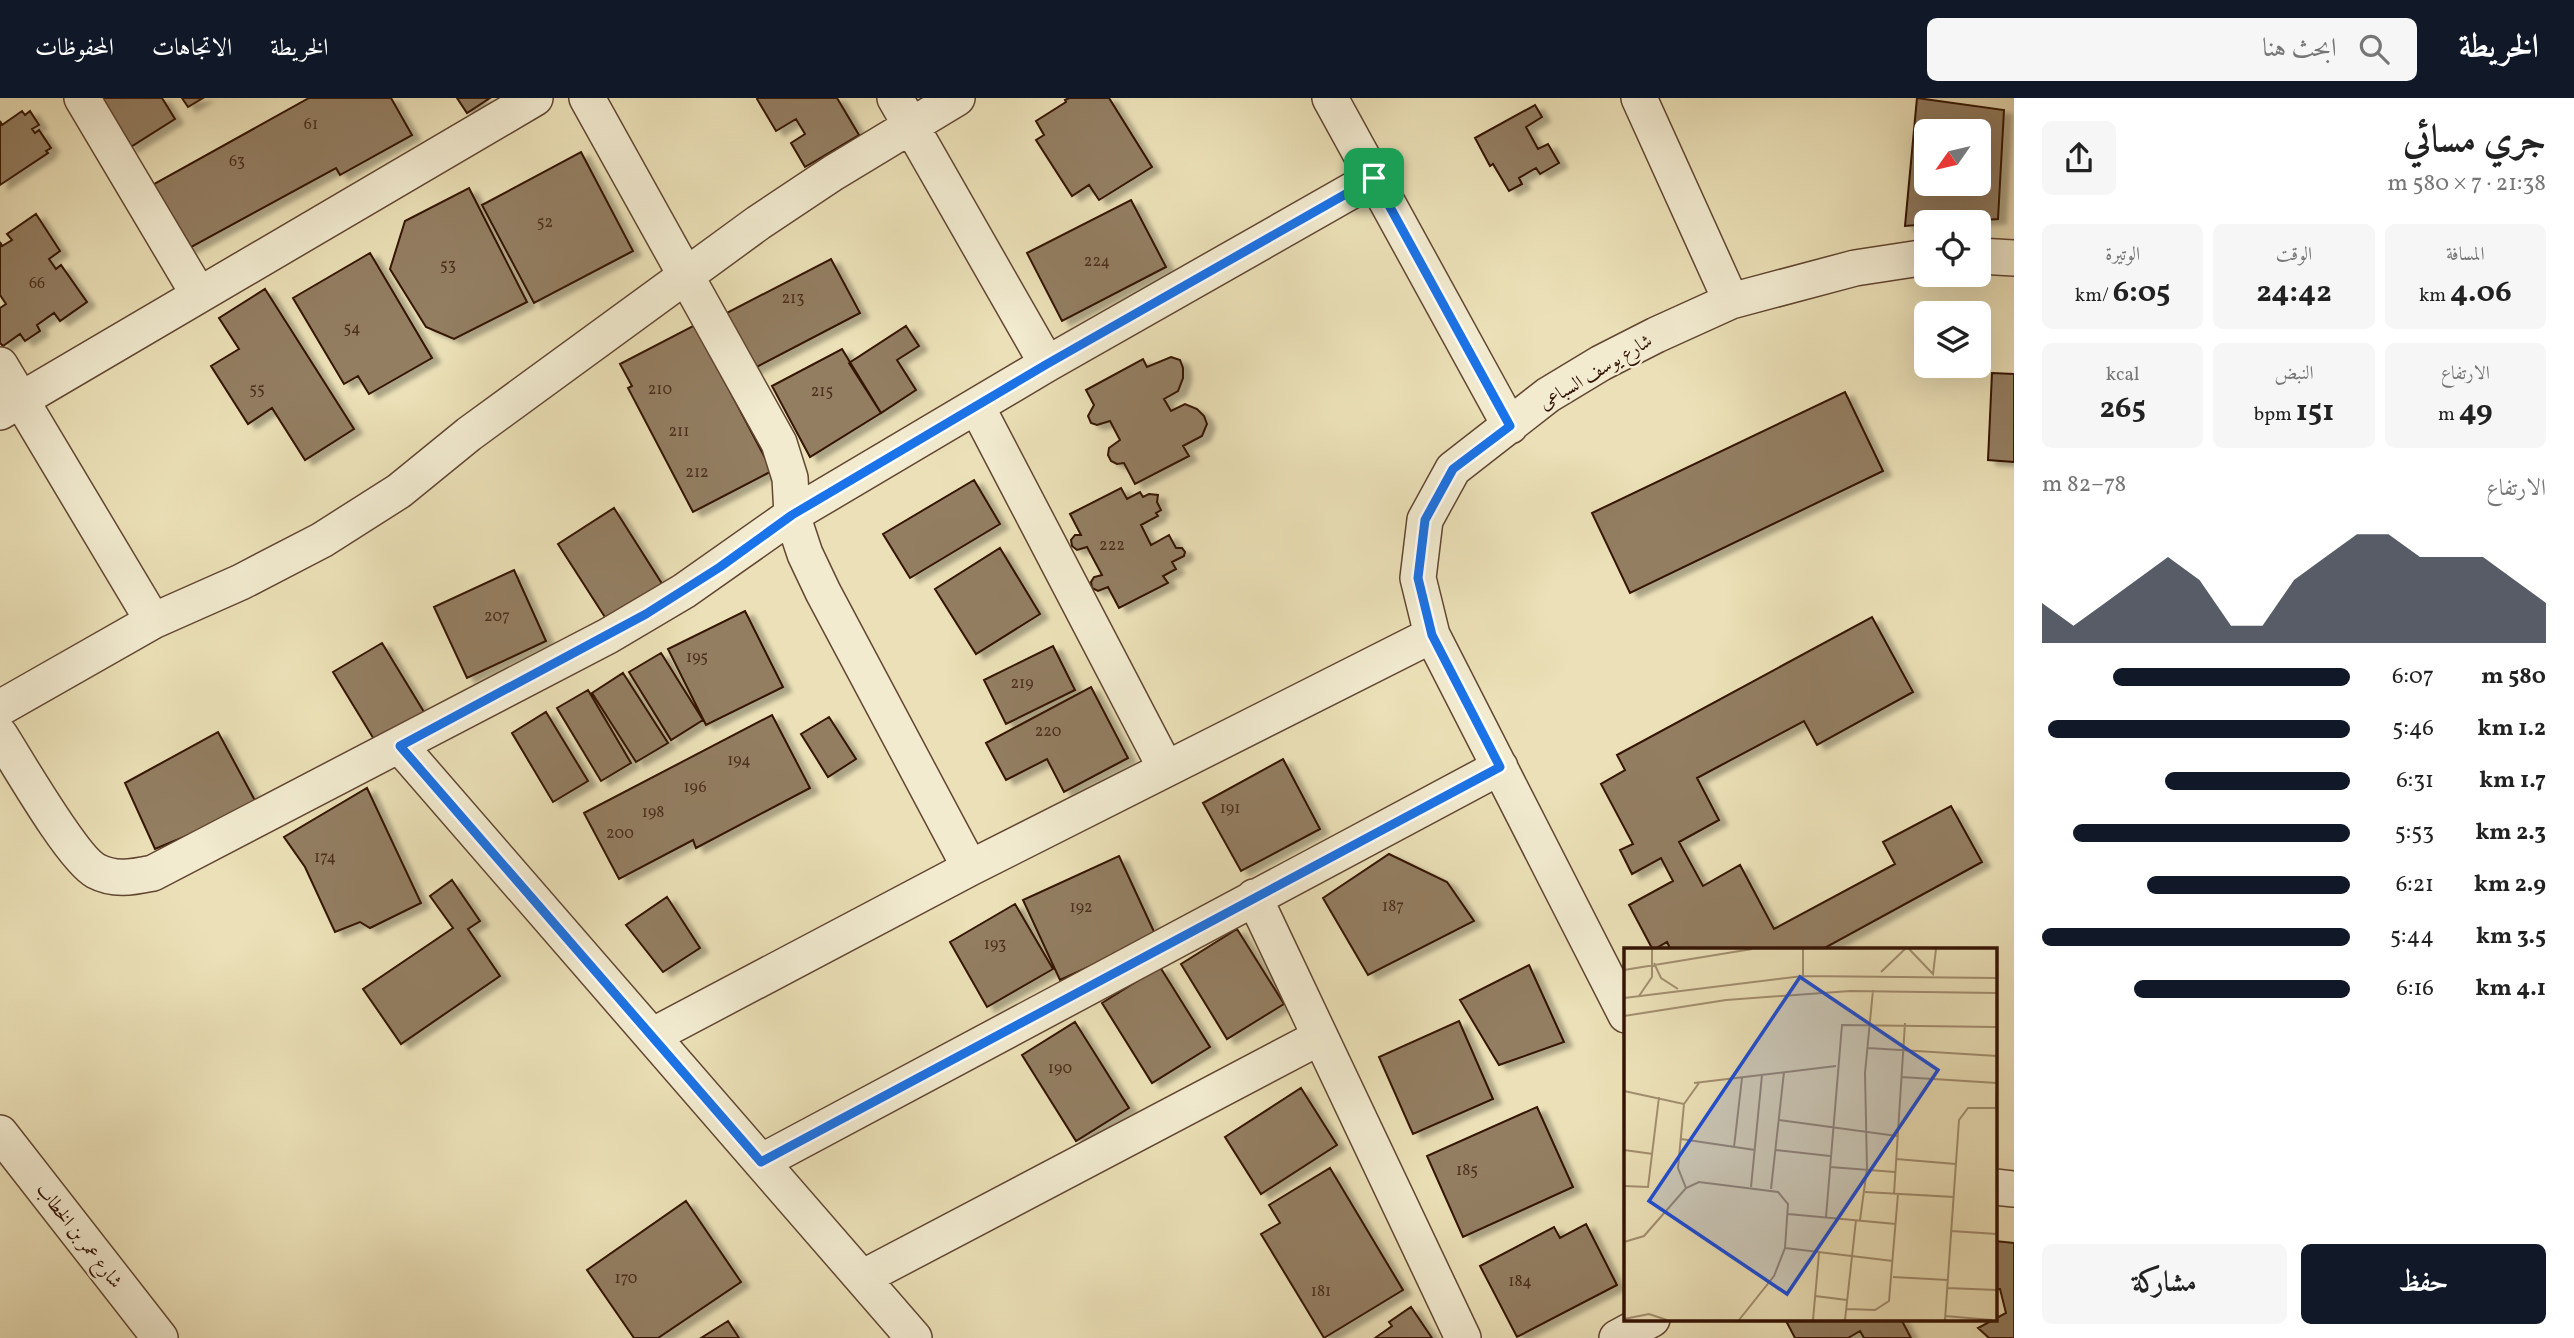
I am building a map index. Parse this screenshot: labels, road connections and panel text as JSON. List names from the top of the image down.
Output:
{
  "streets": {
    "street": ["شارع يوسف السباعى", "شارع عمر بن الخطاب"]
  },
  "house_numbers": [
    "61",
    "63",
    "52",
    "224",
    "53",
    "66",
    "213",
    "54",
    "55",
    "210",
    "215",
    "211",
    "212",
    "222",
    "207",
    "195",
    "219",
    "220",
    "194",
    "196",
    "191",
    "198",
    "200",
    "174",
    "187",
    "192",
    "193",
    "190",
    "185",
    "170",
    "184",
    "181"
  ],
  "north": "bottom left",
  "page": {
    "header": "الخريطة",
    "search": "ابحث هنا",
    "nav": ["الخريطة", "الاتجاهات", "المحفوظات"],
    "heading": ["جري مسائي", "21:38 · 7 × 580 m"],
    "stats": [
      ["المسافة", "4.06 km"],
      ["الوقت", "24:42"],
      ["الوتيرة", "6:05 /km"],
      ["الارتفاع", "49 m"],
      ["النبض", "151 bpm"],
      ["kcal", "265"]
    ],
    "chart": ["الارتفاع", "78–82 m"],
    "list": [
      {
        "name": "580 m",
        "note": "6:07"
      },
      {
        "name": "1.2 km",
        "note": "5:46"
      },
      {
        "name": "1.7 km",
        "note": "6:31"
      },
      {
        "name": "2.3 km",
        "note": "5:53"
      },
      {
        "name": "2.9 km",
        "note": "6:21"
      },
      {
        "name": "3.5 km",
        "note": "5:44"
      },
      {
        "name": "4.1 km",
        "note": "6:16"
      }
    ],
    "buttons": ["حفظ", "مشاركة"]
  }
}
